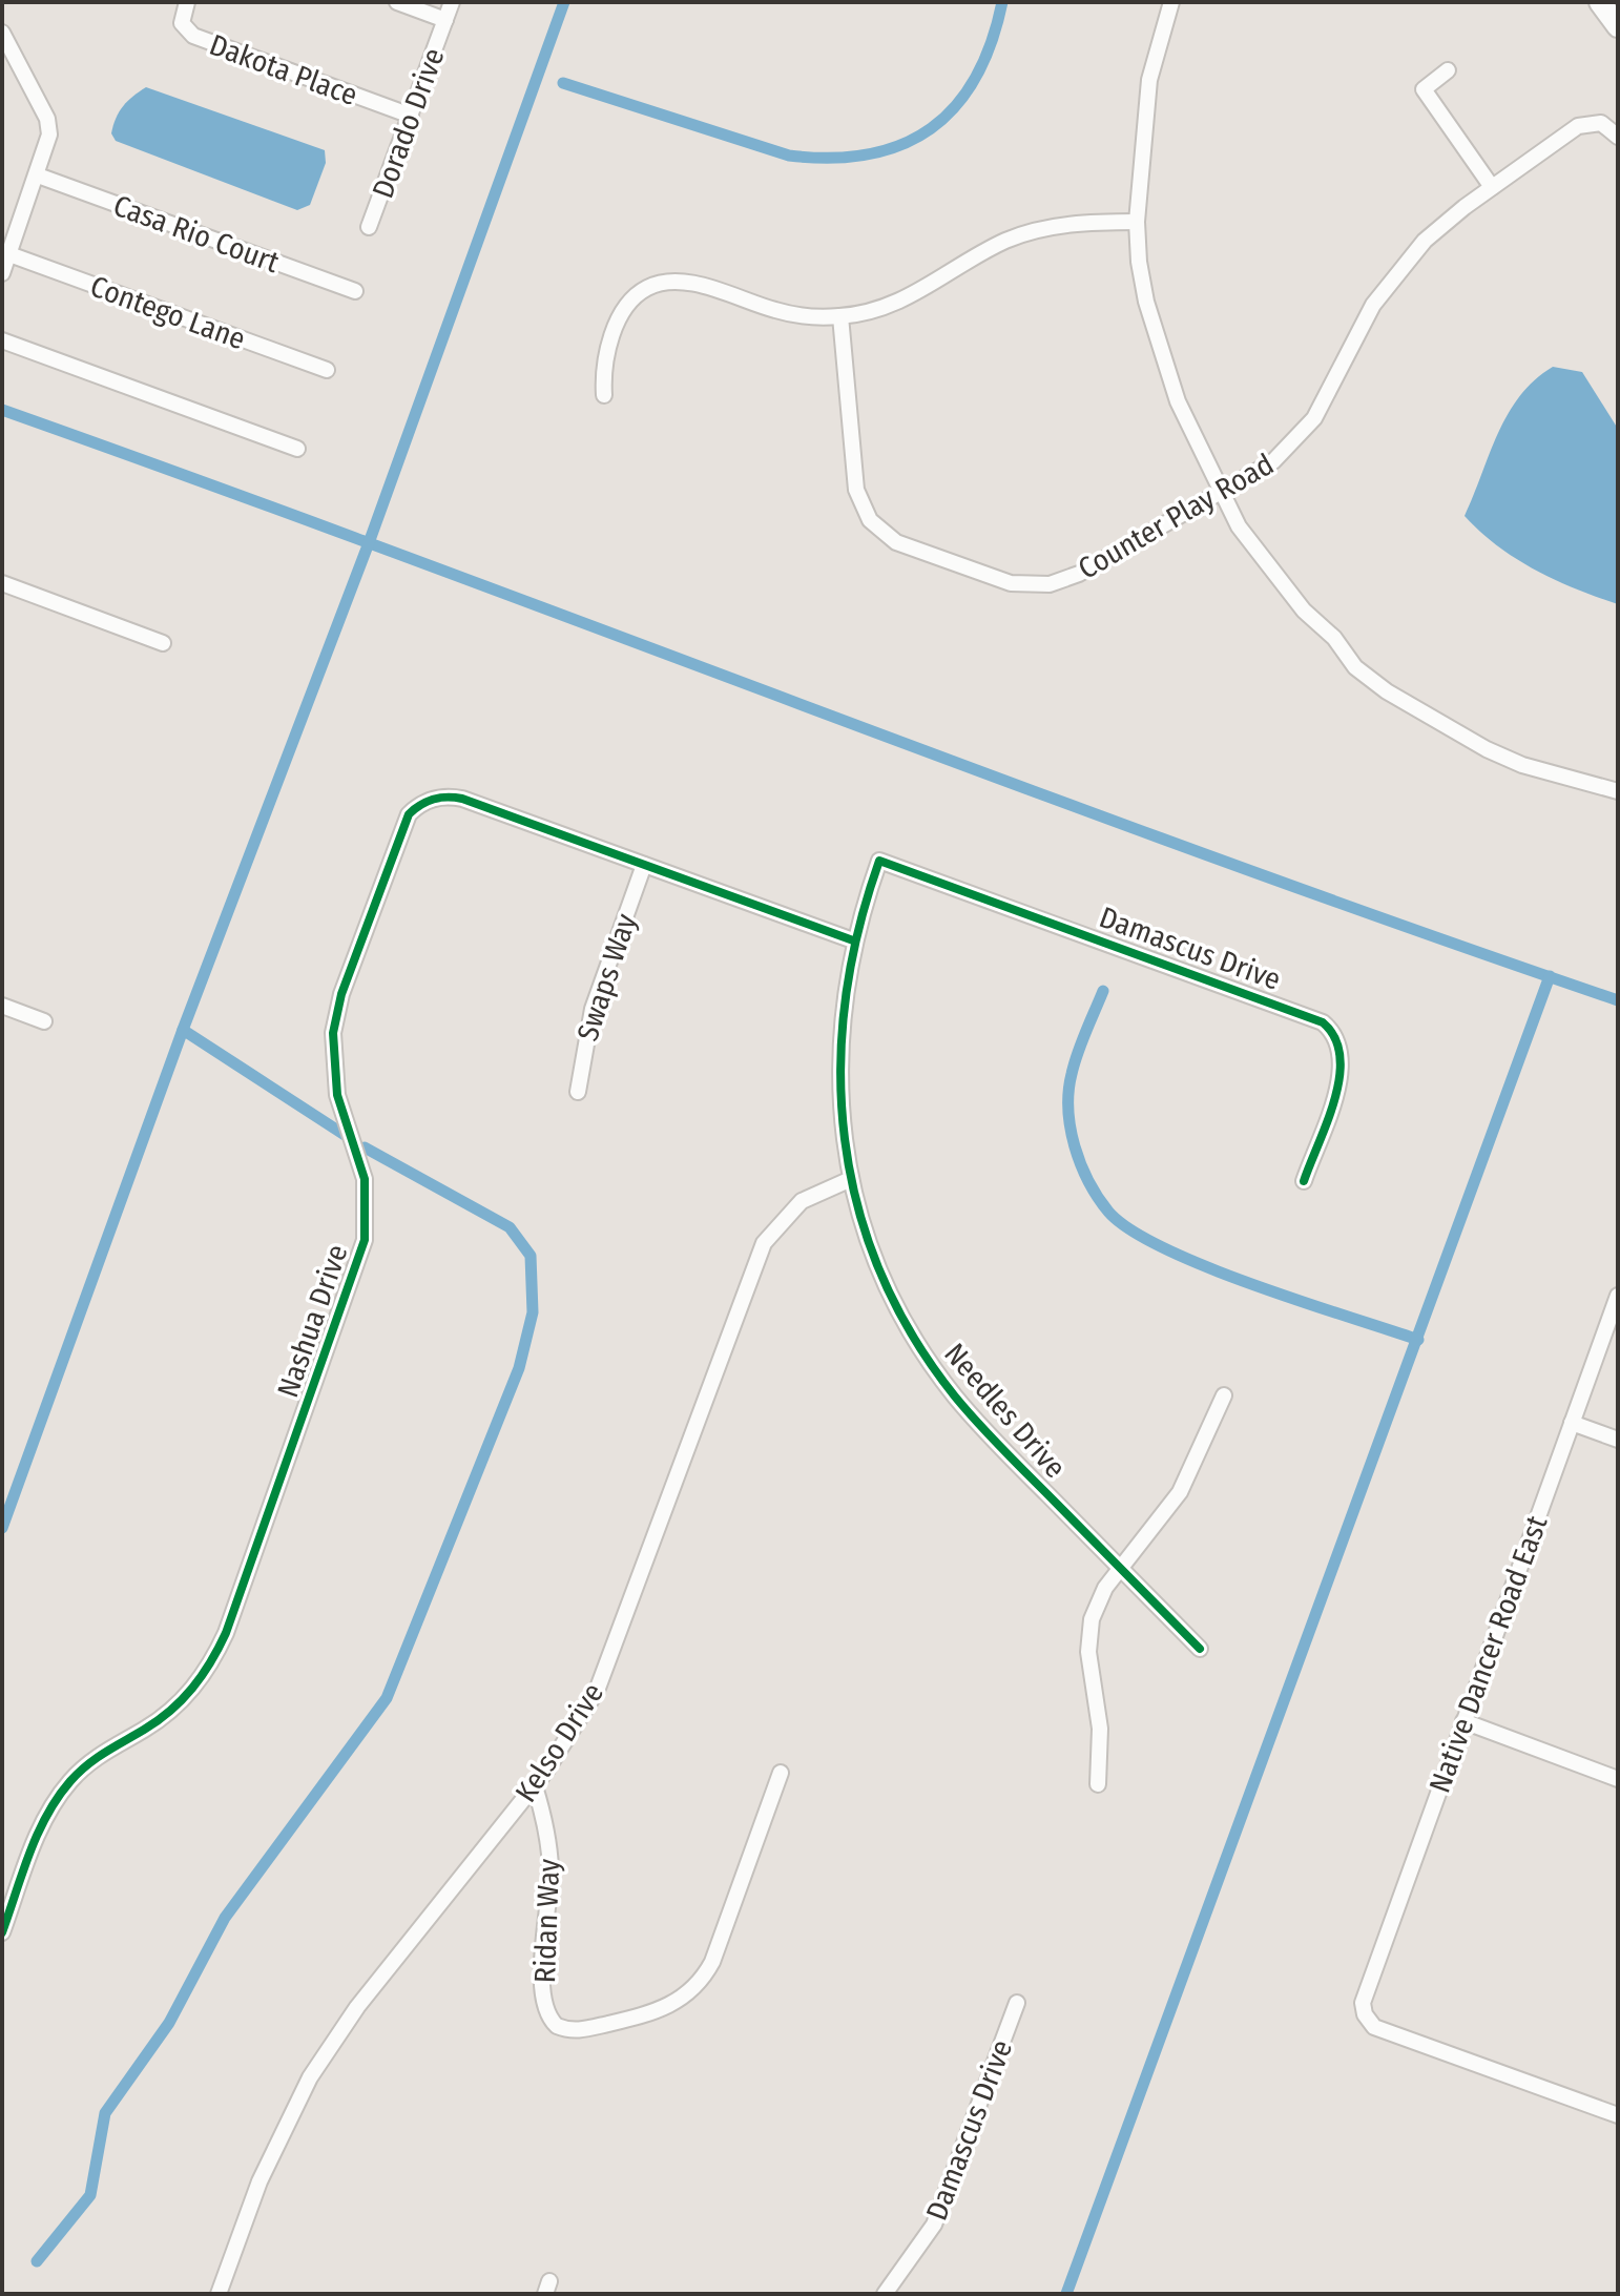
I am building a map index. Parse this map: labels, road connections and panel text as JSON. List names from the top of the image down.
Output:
{
  "streets": {
    "street": [
      "Dakota Place",
      "Dorado Drive",
      "Casa Rio Court",
      "Contego Lane",
      "Counter Play Road",
      "Damascus Drive",
      "Swaps Way",
      "Nashua Drive",
      "Needles Drive",
      "Native Dancer Road East",
      "Kelso Drive",
      "Ridan Way"
    ]
  },
  "crossings": [
    ["Dakota Place", "Dorado Drive"],
    ["Damascus Drive", "Needles Drive"],
    ["Swaps Way", "Nashua Drive"],
    ["Nashua Drive", "Needles Drive"],
    ["Needles Drive", "Kelso Drive"],
    ["Kelso Drive", "Ridan Way"]
  ]
}
